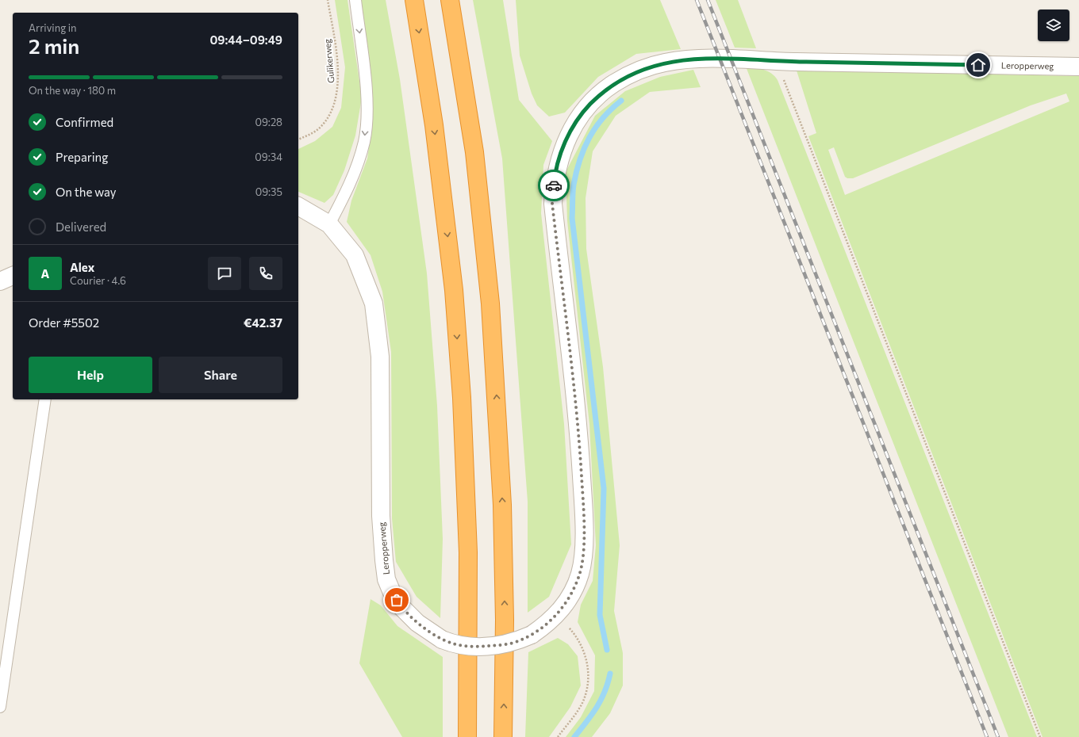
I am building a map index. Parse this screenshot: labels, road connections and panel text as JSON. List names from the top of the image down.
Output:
{
  "streets": {
    "street": ["Leropperweg"],
    "path": ["Gulikerweg"]
  },
  "page": {
    "heading": ["2 min", "Arriving in", "09:44–09:49"],
    "panel": [
      "Alex",
      "Courier · 4.6",
      "Order #5502",
      "€42.37"
    ],
    "bar": "On the way · 180 m",
    "list": [
      ["Confirmed", "09:28"],
      ["Preparing", "09:34"],
      ["On the way", "09:35"],
      "Delivered"
    ],
    "round": "A",
    "buttons": ["Help", "Share"]
  }
}
